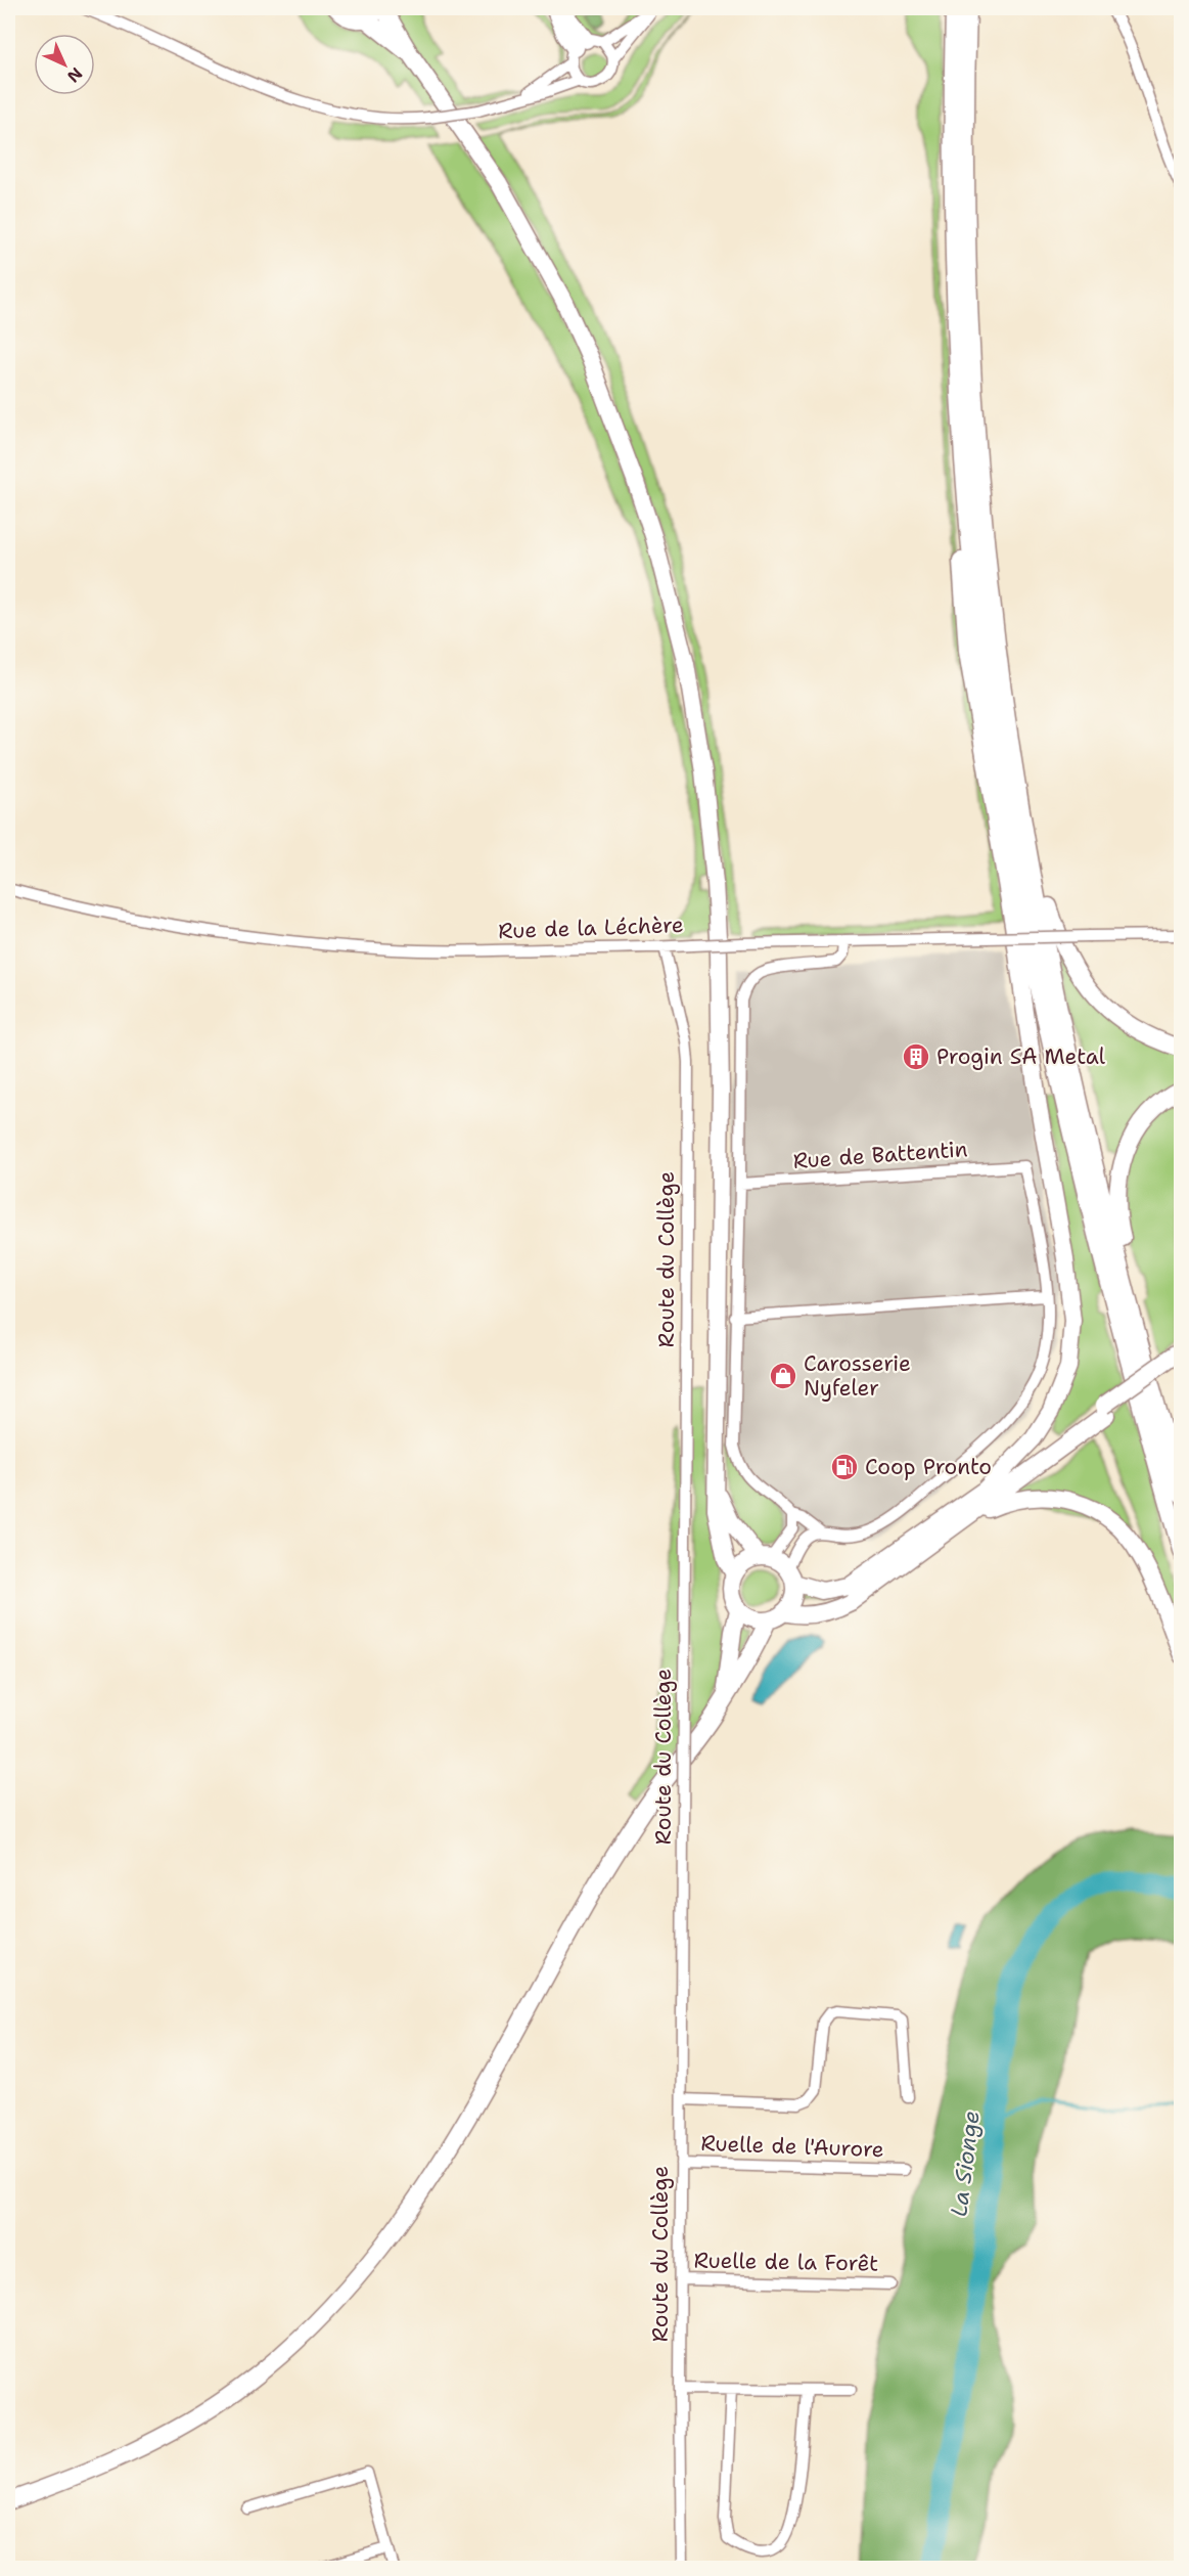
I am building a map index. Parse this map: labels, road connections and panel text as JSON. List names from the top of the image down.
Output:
{
  "streets": {
    "street": [
      "Rue de la Léchère",
      "Rue de Battentin",
      "Route du Collège",
      "Ruelle de l'Aurore",
      "Ruelle de la Forêt"
    ]
  },
  "crossings": [
    ["Rue de la Léchère", "Route du Collège"],
    ["Route du Collège", "Ruelle de l'Aurore"],
    ["Route du Collège", "Ruelle de la Forêt"]
  ],
  "water": ["La Sionge"],
  "places": {
    "building": ["Progin SA Metal"],
    "shop": ["Carosserie Nyfeler"],
    "fuel station": ["Coop Pronto"]
  },
  "north": "bottom right"
}
